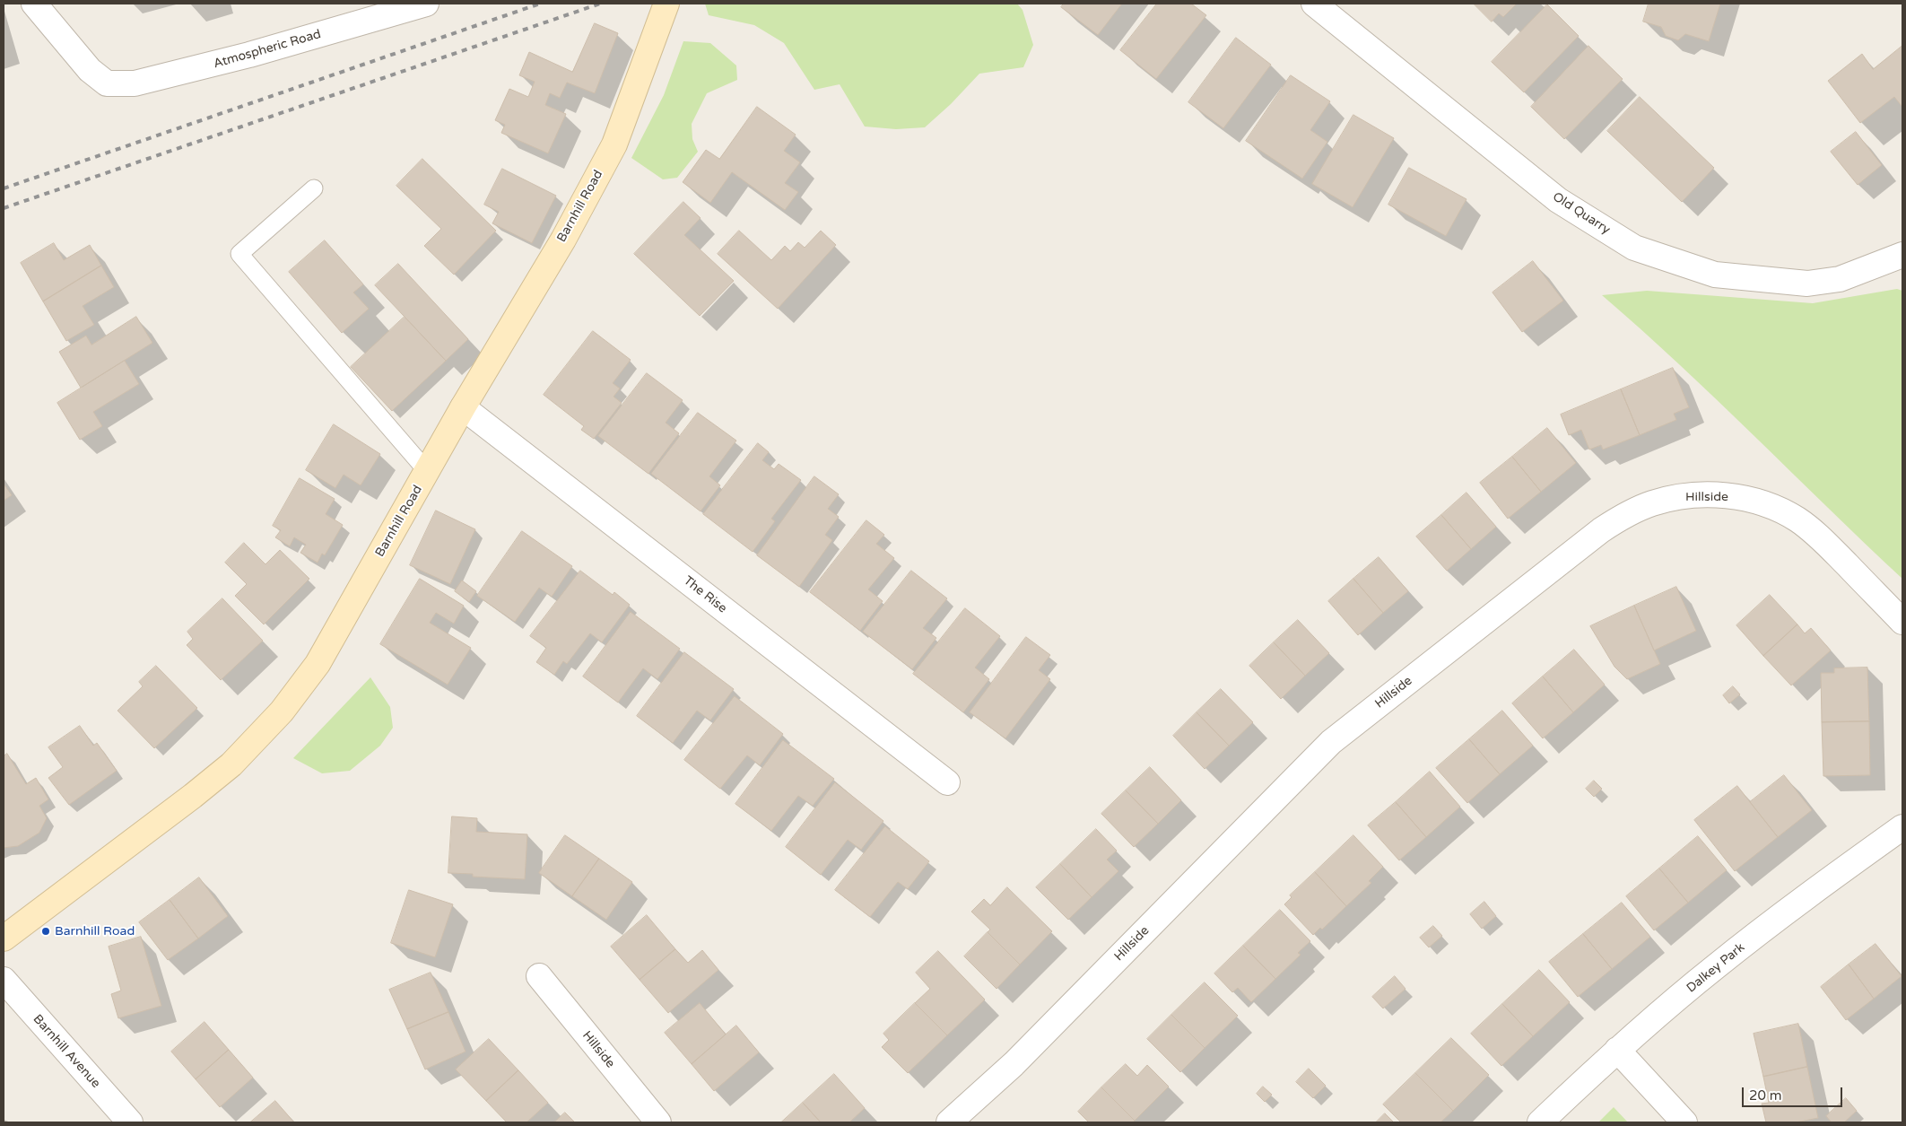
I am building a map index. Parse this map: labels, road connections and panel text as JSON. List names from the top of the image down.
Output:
{
  "streets": {
    "main road": ["Barnhill Road"],
    "street": [
      "Atmospheric Road",
      "Old Quarry",
      "Hillside",
      "The Rise",
      "Dalkey Park",
      "Barnhill Avenue"
    ]
  },
  "crossings": [
    ["Barnhill Road", "The Rise"]
  ],
  "places": ["Barnhill Road"],
  "scale_bar": "20 m"
}
